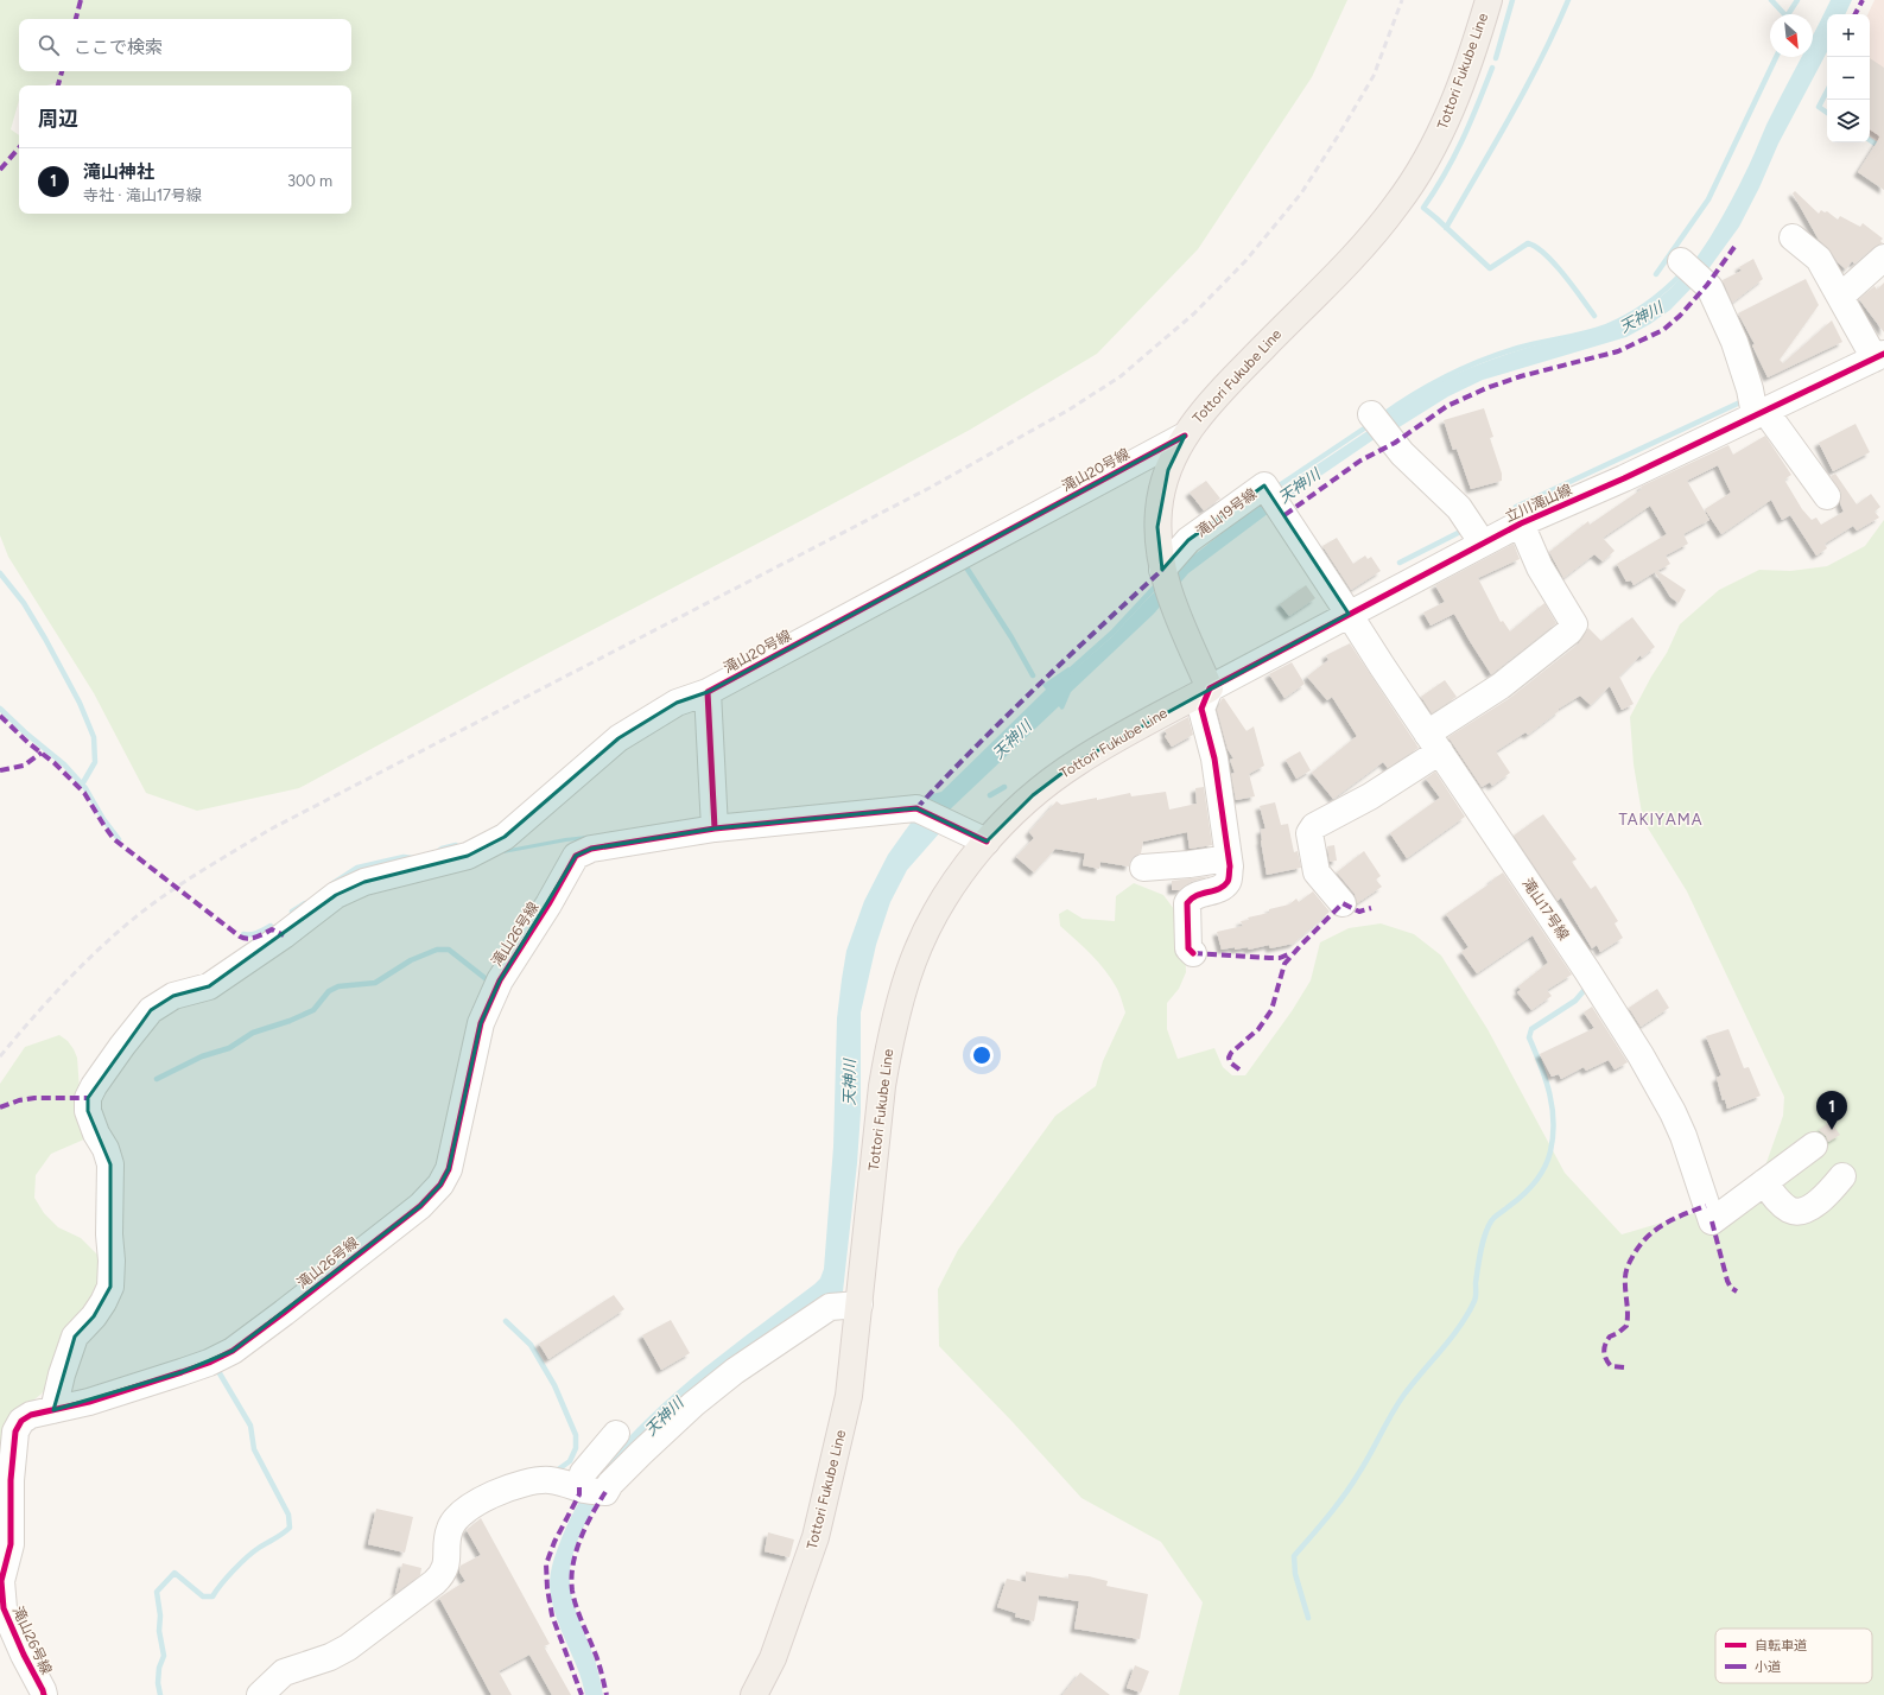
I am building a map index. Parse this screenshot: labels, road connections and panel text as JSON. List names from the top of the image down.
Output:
{
  "streets": {
    "main road": ["Tottori Fukube Line"],
    "street": [
      "滝山20号線",
      "立川滝山線",
      "滝山19号線",
      "滝山17号線",
      "滝山26号線"
    ]
  },
  "crossings": [
    ["Tottori Fukube Line", "滝山20号線"],
    ["Tottori Fukube Line", "立川滝山線"],
    ["Tottori Fukube Line", "滝山19号線"],
    ["滝山20号線", "滝山26号線"],
    ["立川滝山線", "滝山19号線"],
    ["立川滝山線", "滝山17号線"],
    ["滝山19号線", "滝山17号線"]
  ],
  "districts": ["TAKIYAMA"],
  "water": ["天神川"],
  "legend": ["自転車道", "小道"],
  "north": "bottom right",
  "page": {
    "map_buttons": ["+", "−"],
    "search": "ここで検索",
    "heading": "周辺",
    "list": [
      {
        "mark": "1",
        "name": "滝山神社",
        "note": "寺社 · 滝山17号線",
        "value": "300 m"
      }
    ],
    "pins": "1"
  }
}
